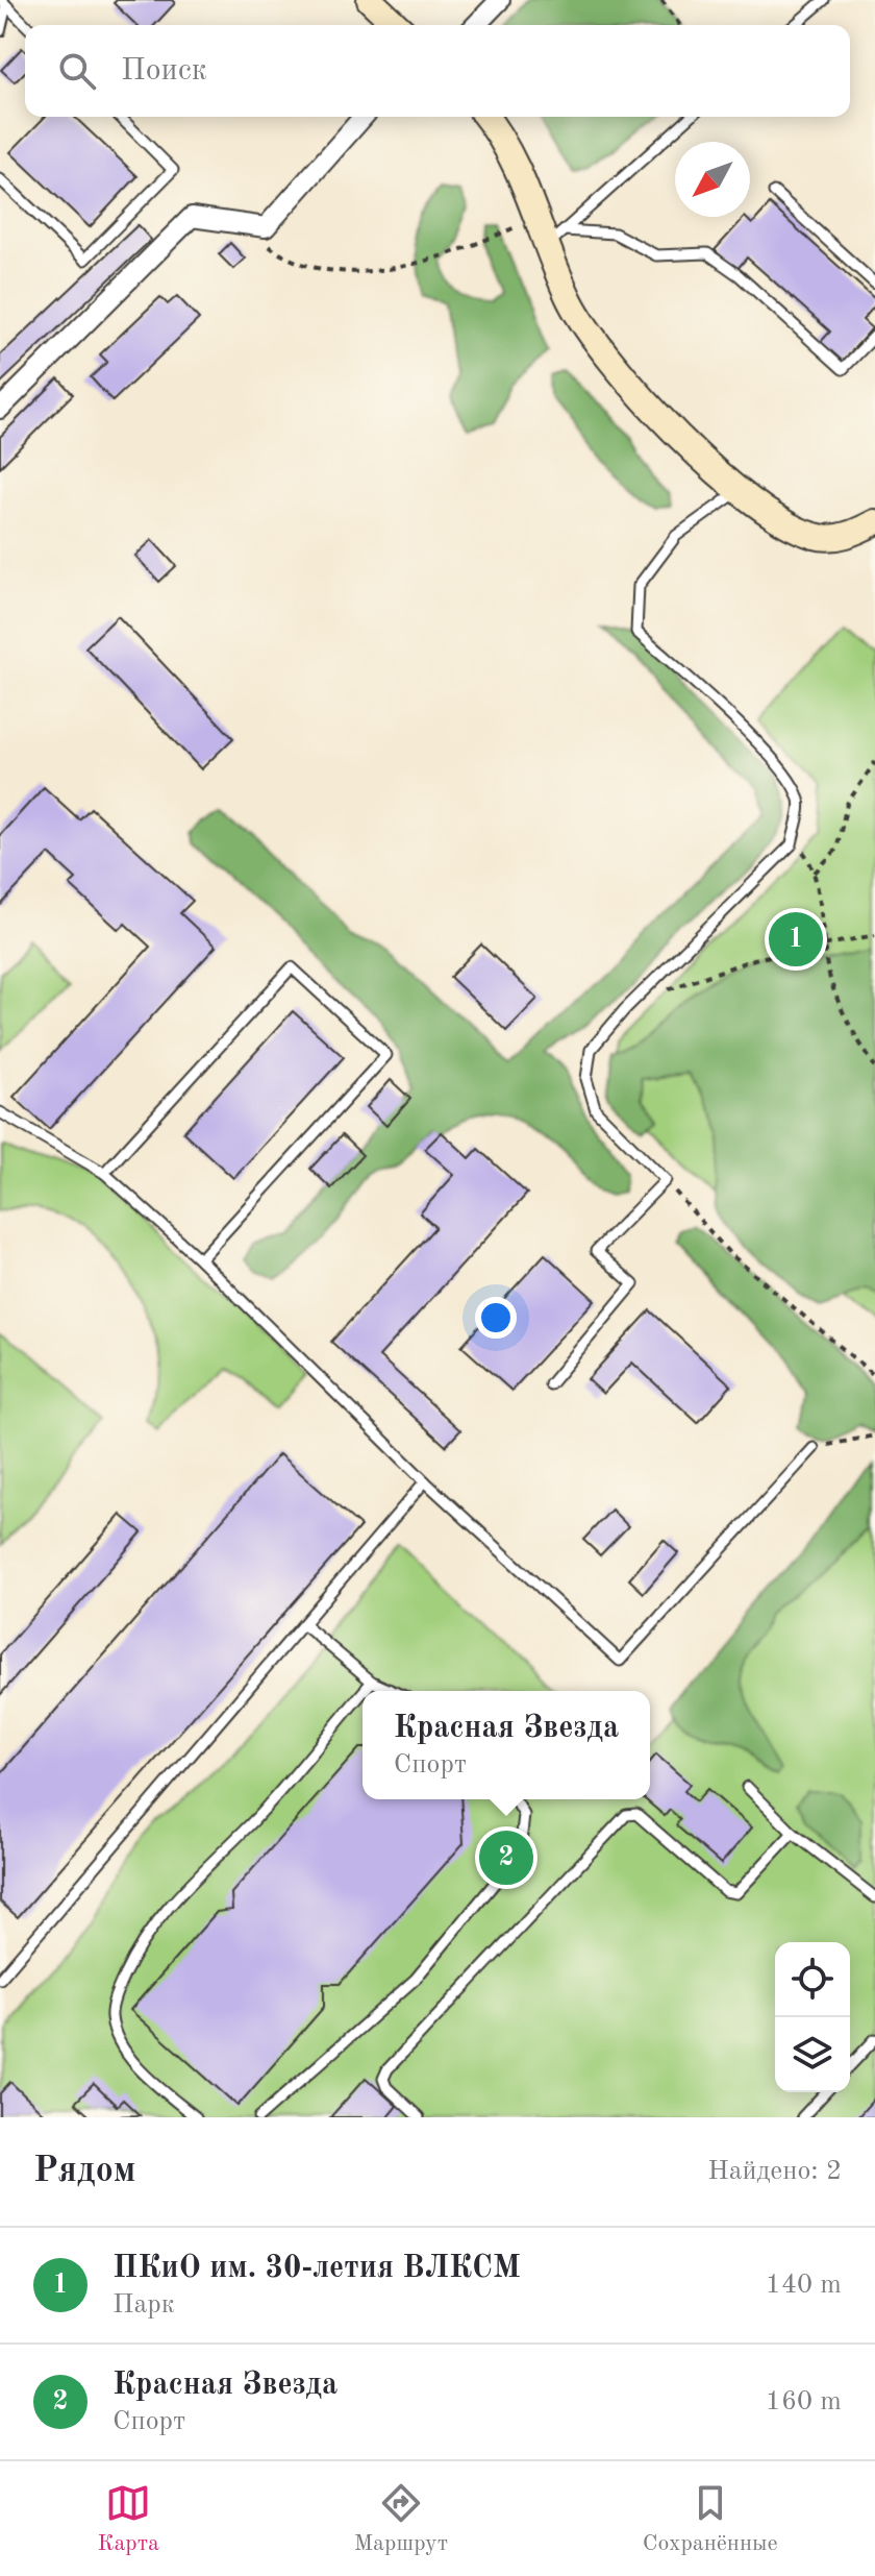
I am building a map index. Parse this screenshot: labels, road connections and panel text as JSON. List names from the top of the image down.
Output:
{
  "north": "bottom left",
  "page": {
    "search": "Поиск",
    "pins": ["1", "2"],
    "popup": ["Красная Звезда", "Спорт"],
    "heading": ["Рядом", "Найдено: 2"],
    "list": [
      {
        "mark": "1",
        "name": "ПКиО им. 30-летия ВЛКСМ",
        "note": "Парк",
        "value": "140 m"
      },
      {
        "mark": "2",
        "name": "Красная Звезда",
        "note": "Спорт",
        "value": "160 m"
      }
    ],
    "nav": ["Карта", "Маршрут", "Сохранённые"]
  }
}
